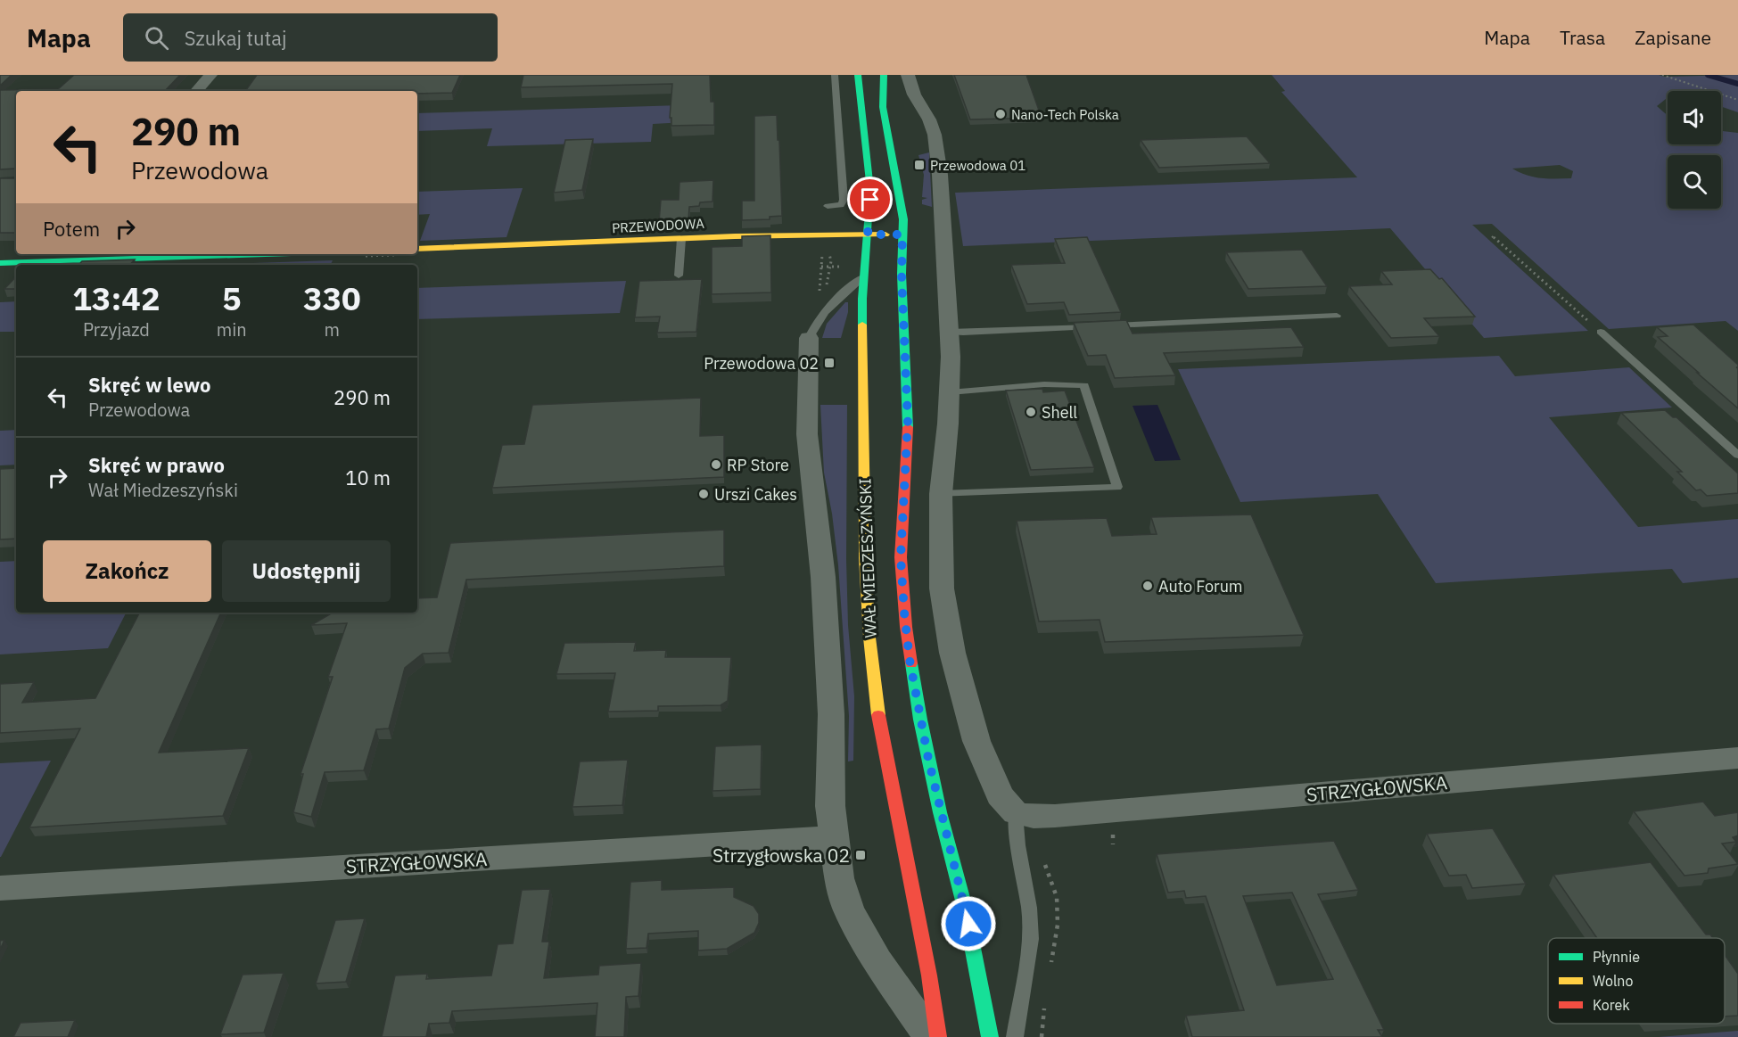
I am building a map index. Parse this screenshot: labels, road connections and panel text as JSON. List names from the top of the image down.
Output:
{
  "streets": {
    "main road": ["PRZEWODOWA", "WAŁ MIEDZESZYŃSKI"],
    "street": ["STRZYGŁOWSKA"]
  },
  "crossings": [
    ["PRZEWODOWA", "WAŁ MIEDZESZYŃSKI"]
  ],
  "places": {
    "other": [
      "Nano-Tech Polska",
      "Shell",
      "RP Store",
      "Urszi Cakes",
      "Auto Forum"
    ],
    "transit": ["Przewodowa 01", "Przewodowa 02", "Strzygłowska 02"]
  },
  "legend": ["Płynnie", "Wolno", "Korek"],
  "page": {
    "header": "Mapa",
    "search": "Szukaj tutaj",
    "nav": ["Mapa", "Trasa", "Zapisane"],
    "turn": ["290 m", "Przewodowa"],
    "then": "Potem",
    "eta": [
      "13:42",
      "Przyjazd",
      "5",
      "min",
      "330",
      "m"
    ],
    "list": [
      {
        "name": "Skręć w lewo",
        "note": "Przewodowa",
        "value": "290 m"
      },
      {
        "name": "Skręć w prawo",
        "note": "Wał Miedzeszyński",
        "value": "10 m"
      }
    ],
    "buttons": ["Zakończ", "Udostępnij"]
  }
}
